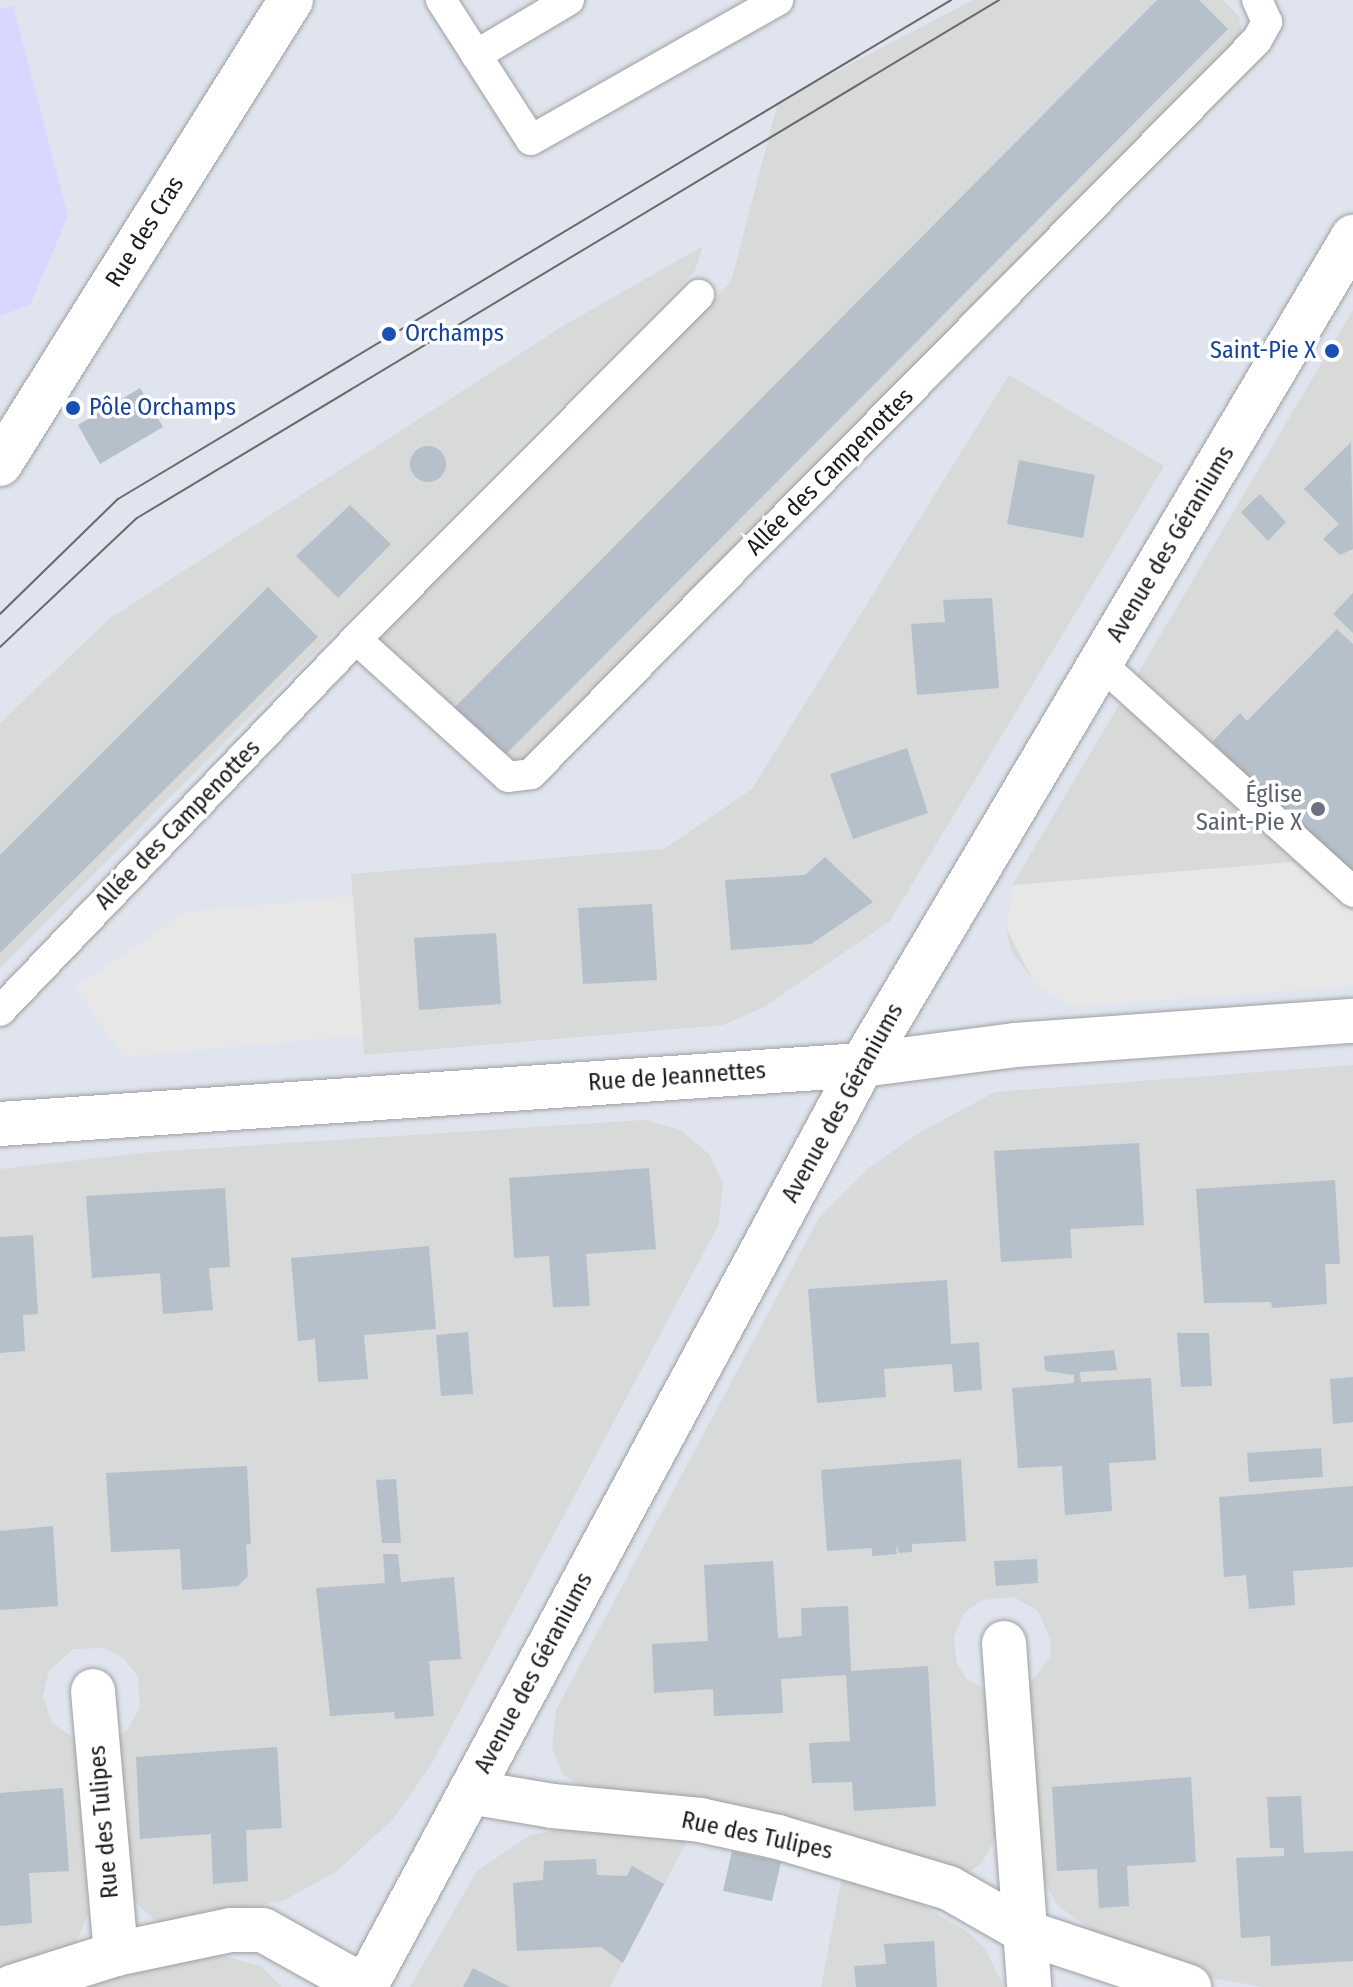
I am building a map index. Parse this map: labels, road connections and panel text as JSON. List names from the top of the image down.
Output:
{
  "streets": {
    "street": [
      "Rue des Cras",
      "Avenue des Géraniums",
      "Rue de Jeannettes",
      "Rue des Tulipes"
    ],
    "lane": ["Allée des Campenottes"]
  },
  "crossings": [
    ["Avenue des Géraniums", "Rue de Jeannettes"],
    ["Avenue des Géraniums", "Rue des Tulipes"]
  ],
  "places": [
    "Orchamps",
    "Saint-Pie X",
    "Pôle Orchamps",
    "Église Saint-Pie X"
  ]
}
